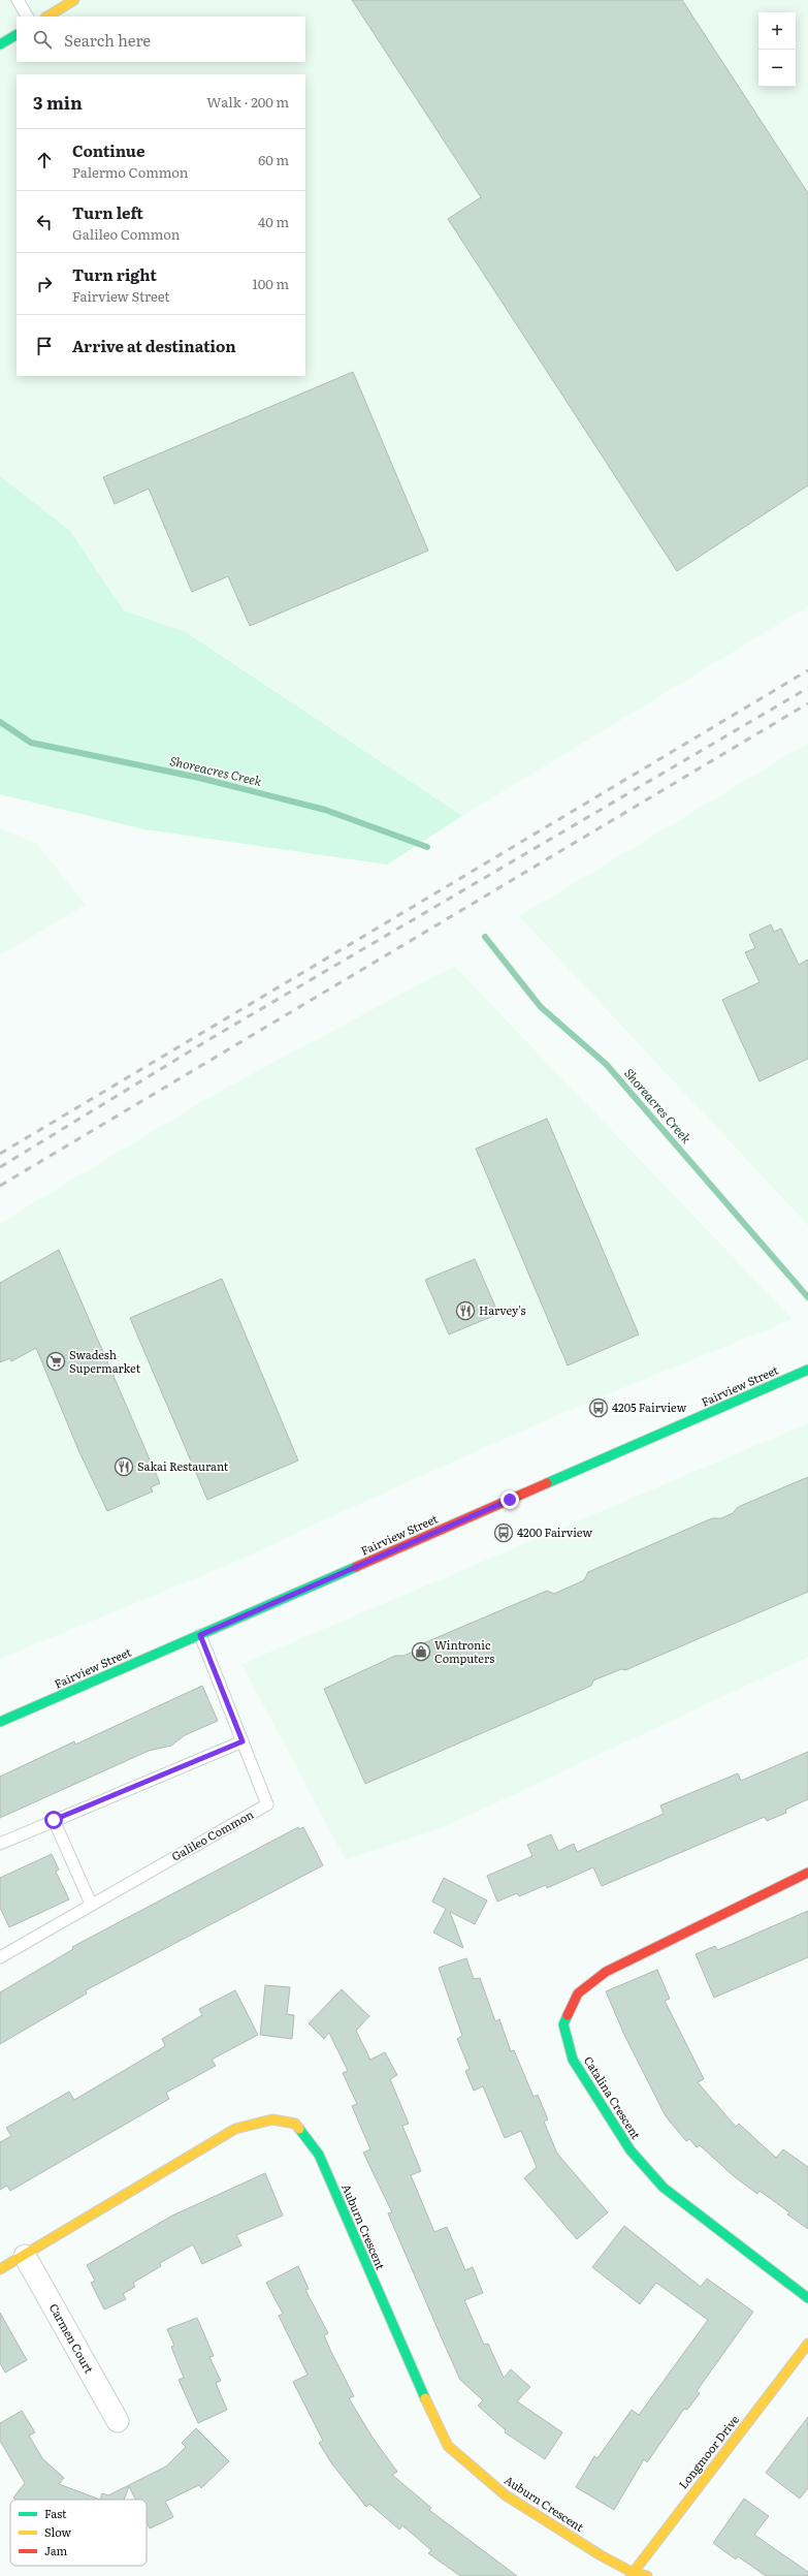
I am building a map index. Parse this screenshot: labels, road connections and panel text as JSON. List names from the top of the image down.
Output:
{
  "streets": {
    "street": [
      "Fairview Street",
      "Catalina Crescent",
      "Auburn Crescent",
      "Carmen Court",
      "Longmoor Drive"
    ],
    "lane": ["Galileo Common"]
  },
  "crossings": [
    ["Fairview Street", "Galileo Common"],
    ["Auburn Crescent", "Carmen Court"],
    ["Auburn Crescent", "Longmoor Drive"]
  ],
  "water": ["Shoreacres Creek"],
  "places": {
    "restaurant": ["Harvey's", "Sakai Restaurant"],
    "supermarket": ["Swadesh Supermarket"],
    "bus stop": ["4205 Fairview", "4200 Fairview"],
    "shop": ["Wintronic Computers"]
  },
  "legend": ["Fast", "Slow", "Jam"],
  "page": {
    "map_buttons": ["+", "−"],
    "search": "Search here",
    "heading": ["3 min", "Walk · 200 m"],
    "list": [
      ["Continue", "Palermo Common", "60 m"],
      ["Turn left", "Galileo Common", "40 m"],
      ["Turn right", "Fairview Street", "100 m"],
      "Arrive at destination"
    ]
  }
}
